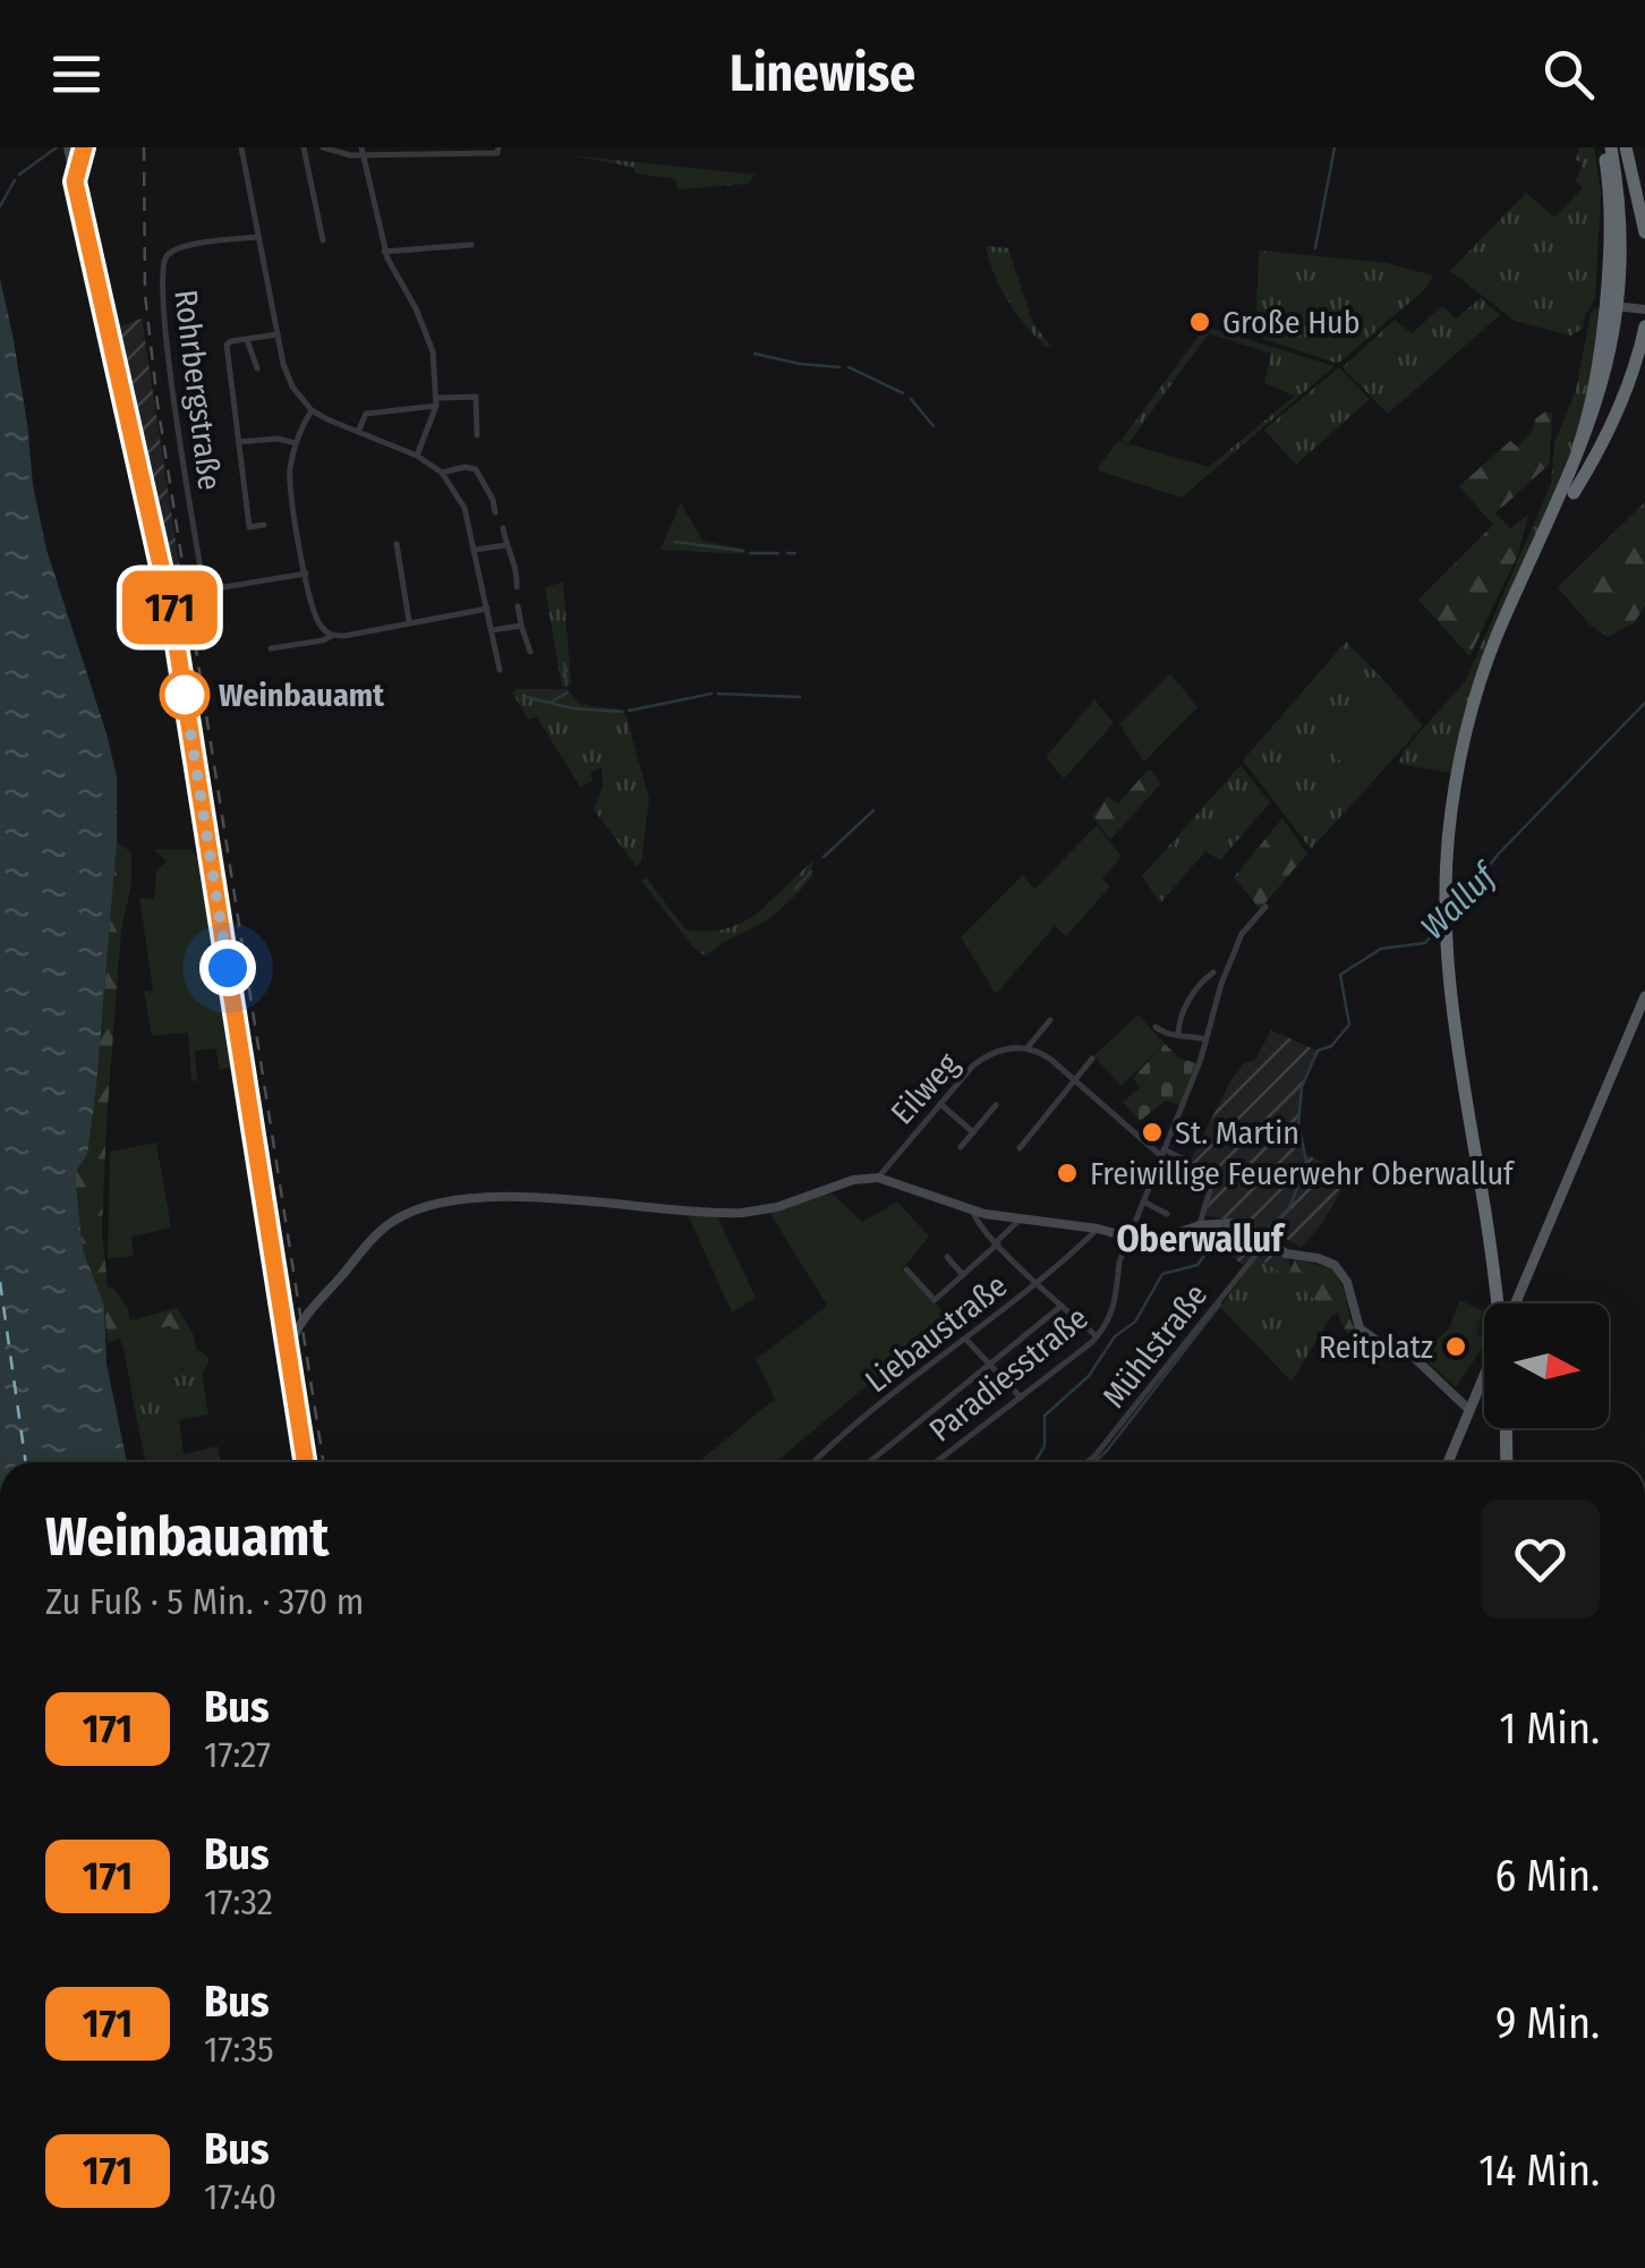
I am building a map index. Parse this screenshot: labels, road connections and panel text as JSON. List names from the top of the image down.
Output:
{
  "streets": {
    "street": [
      "Rohrbergstraße",
      "Eilweg",
      "Liebaustraße",
      "Mühlstraße",
      "Paradiesstraße"
    ]
  },
  "districts": ["Oberwalluf"],
  "water": ["Walluf"],
  "places": [
    "Große Hub",
    "Weinbauamt",
    "St. Martin",
    "Freiwillige Feuerwehr Oberwalluf",
    "Reitplatz"
  ],
  "lines": ["bus line 171"],
  "north": "right",
  "page": {
    "header": "Linewise",
    "on_map": "171",
    "heading": ["Weinbauamt", "Zu Fuß · 5 Min. · 370 m"],
    "list": [
      {
        "mark": "171",
        "name": "Bus",
        "note": "17:27",
        "value": "1 Min."
      },
      {
        "mark": "171",
        "name": "Bus",
        "note": "17:32",
        "value": "6 Min."
      },
      {
        "mark": "171",
        "name": "Bus",
        "note": "17:35",
        "value": "9 Min."
      },
      {
        "mark": "171",
        "name": "Bus",
        "note": "17:40",
        "value": "14 Min."
      }
    ]
  }
}
